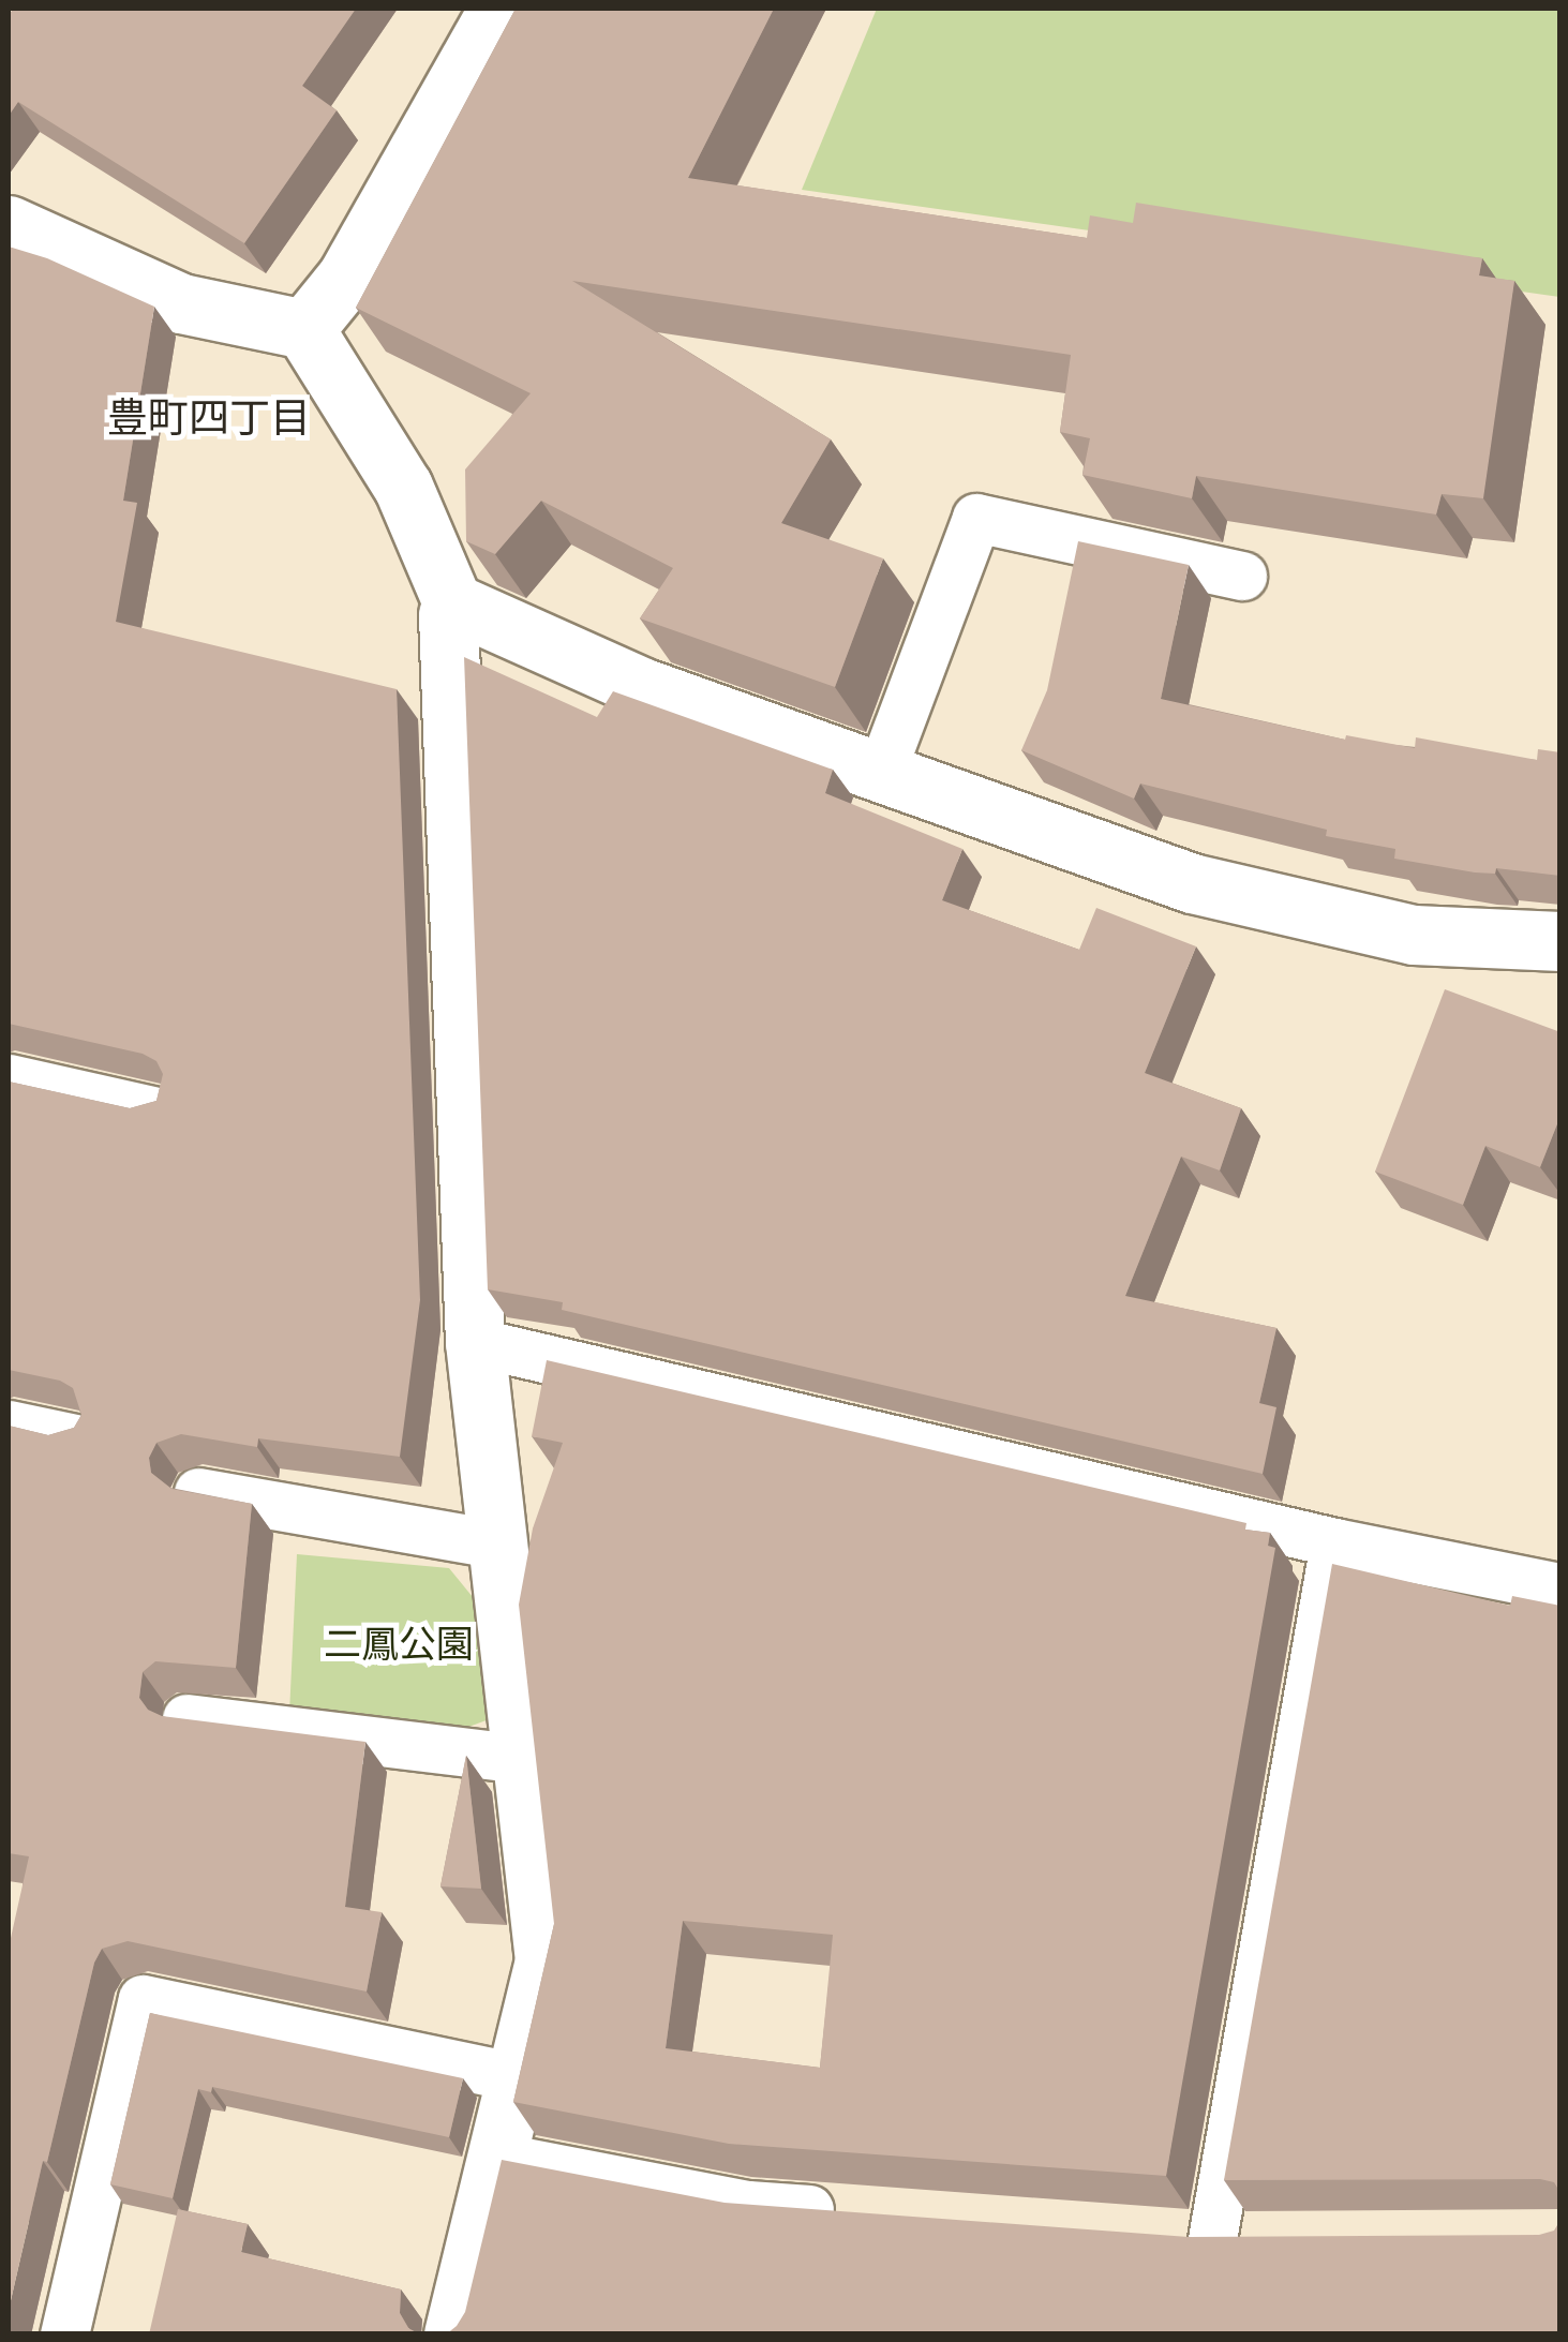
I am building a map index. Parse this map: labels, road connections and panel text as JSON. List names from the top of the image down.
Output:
{
  "districts": ["豊町四丁目"],
  "parks": ["二鳳公園"]
}
